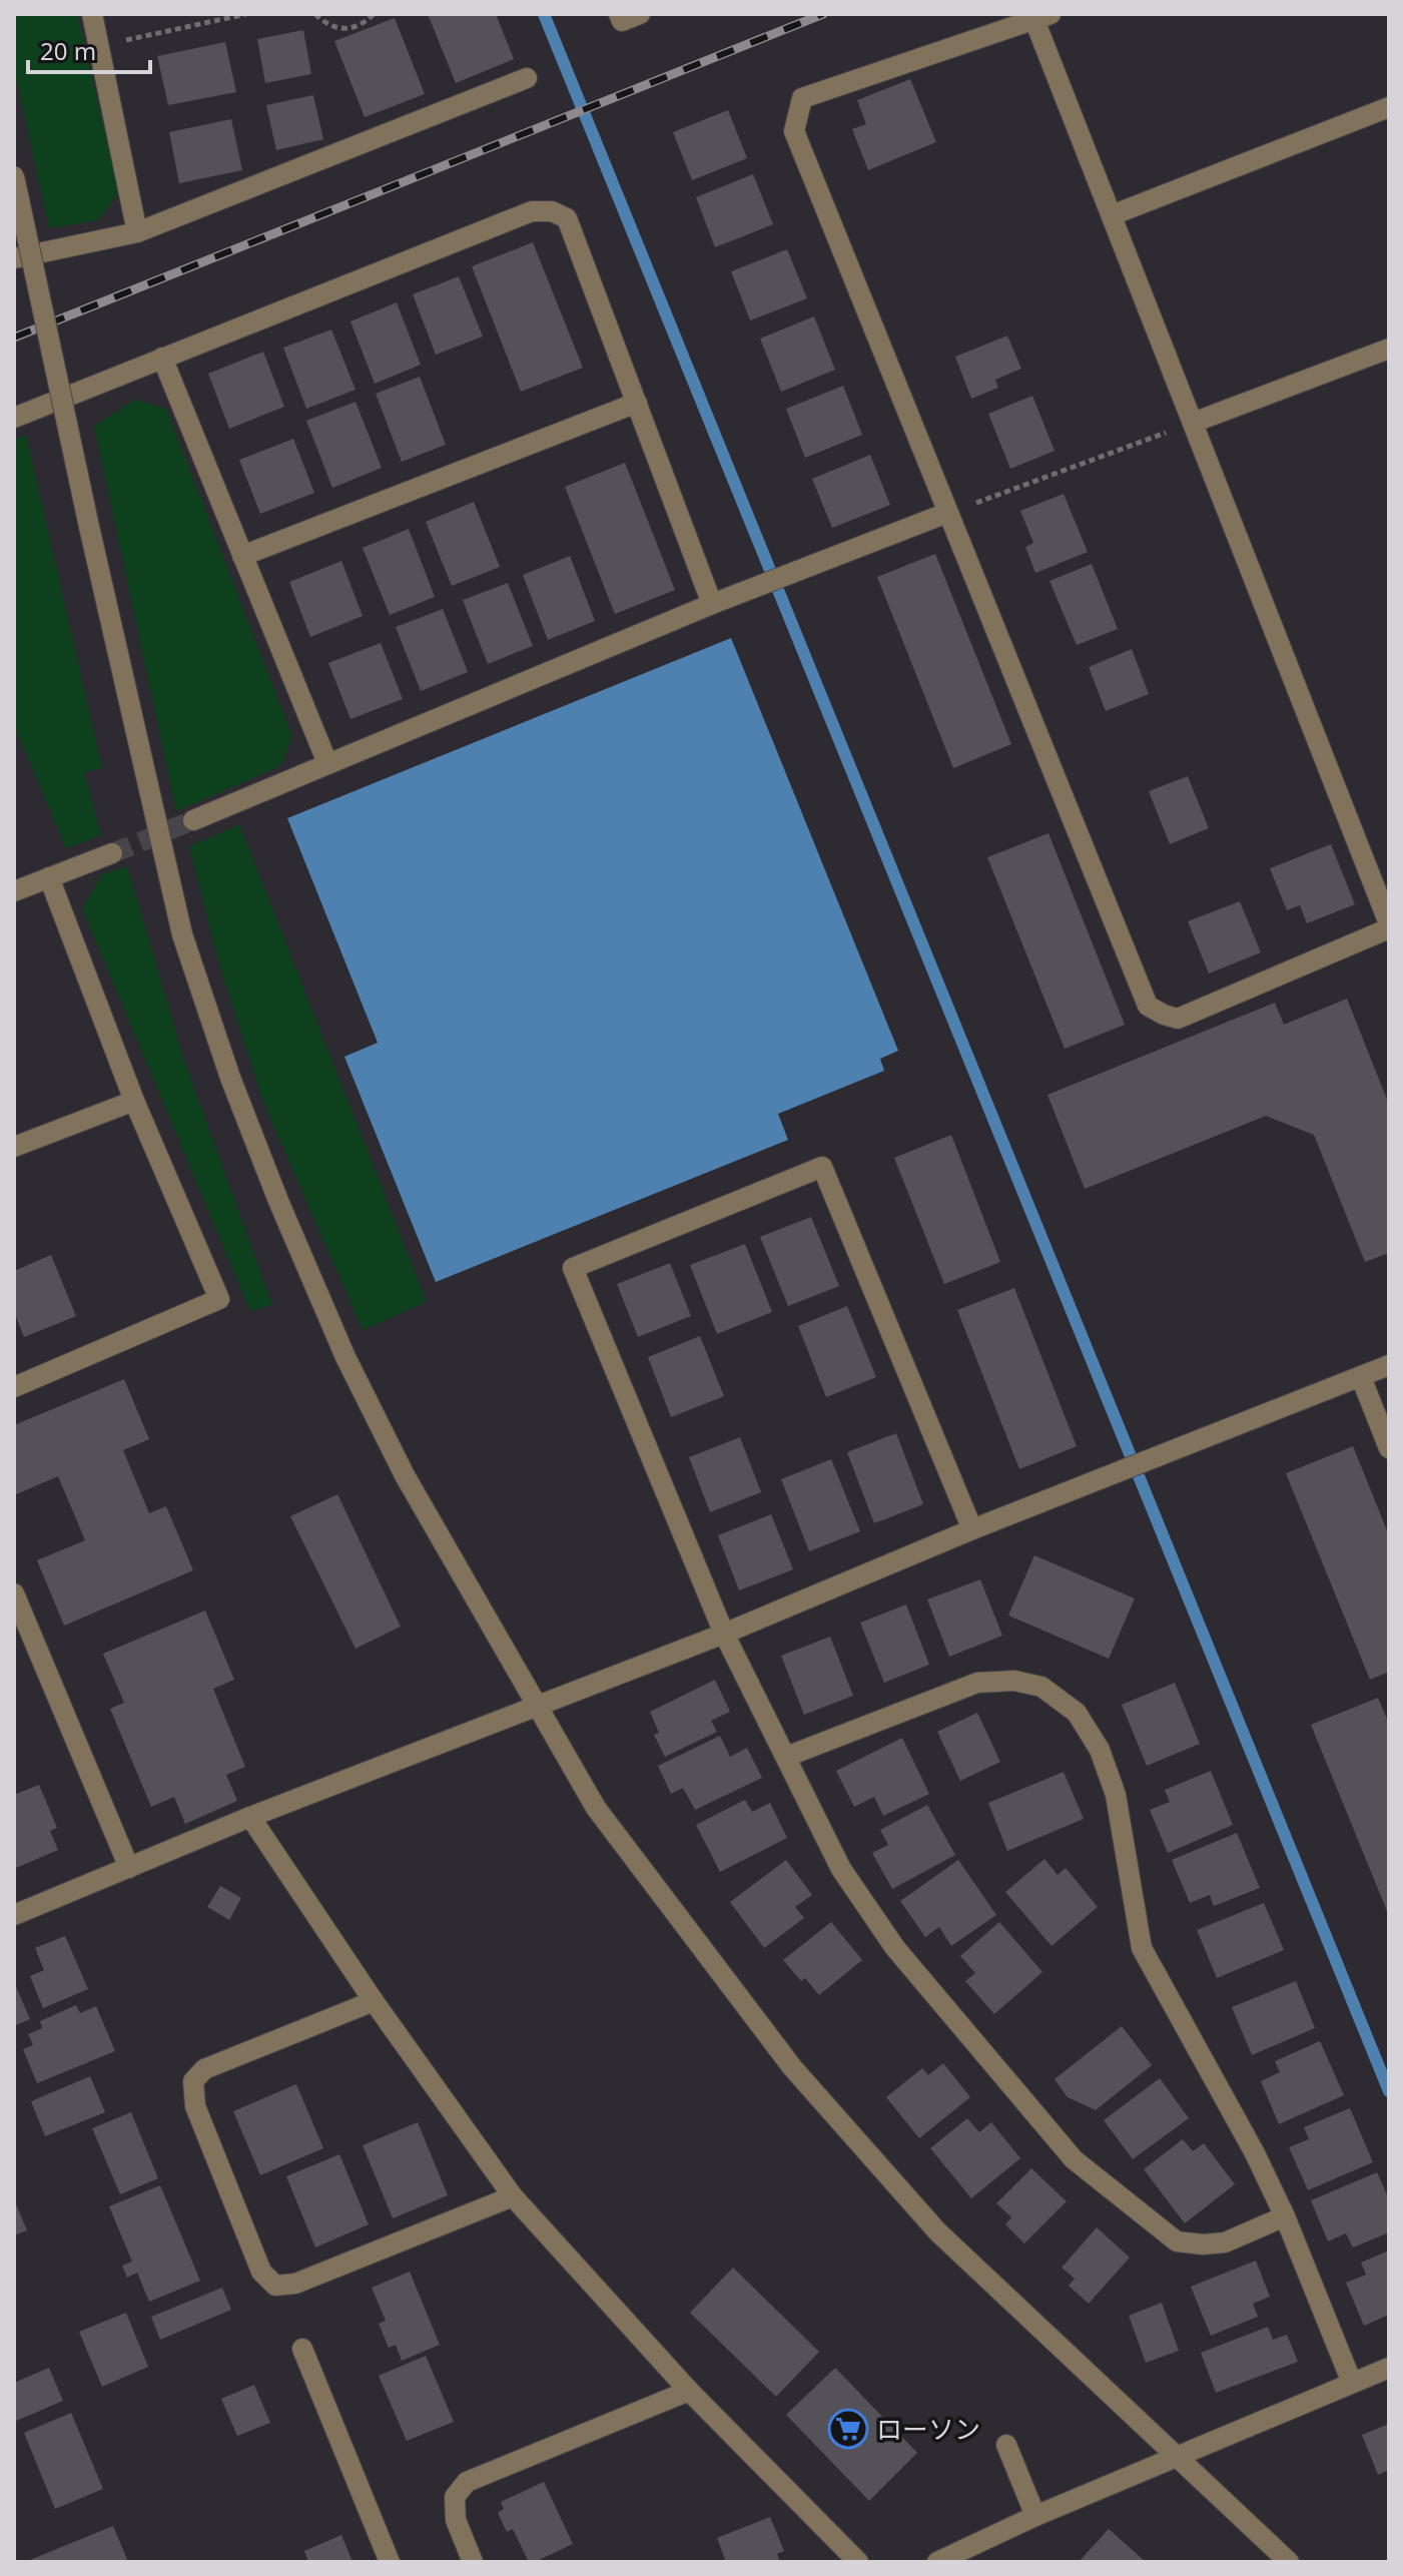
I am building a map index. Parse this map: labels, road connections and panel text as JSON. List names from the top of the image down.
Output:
{
  "places": {
    "supermarket": ["ローソン"]
  },
  "scale_bar": "20 m"
}
